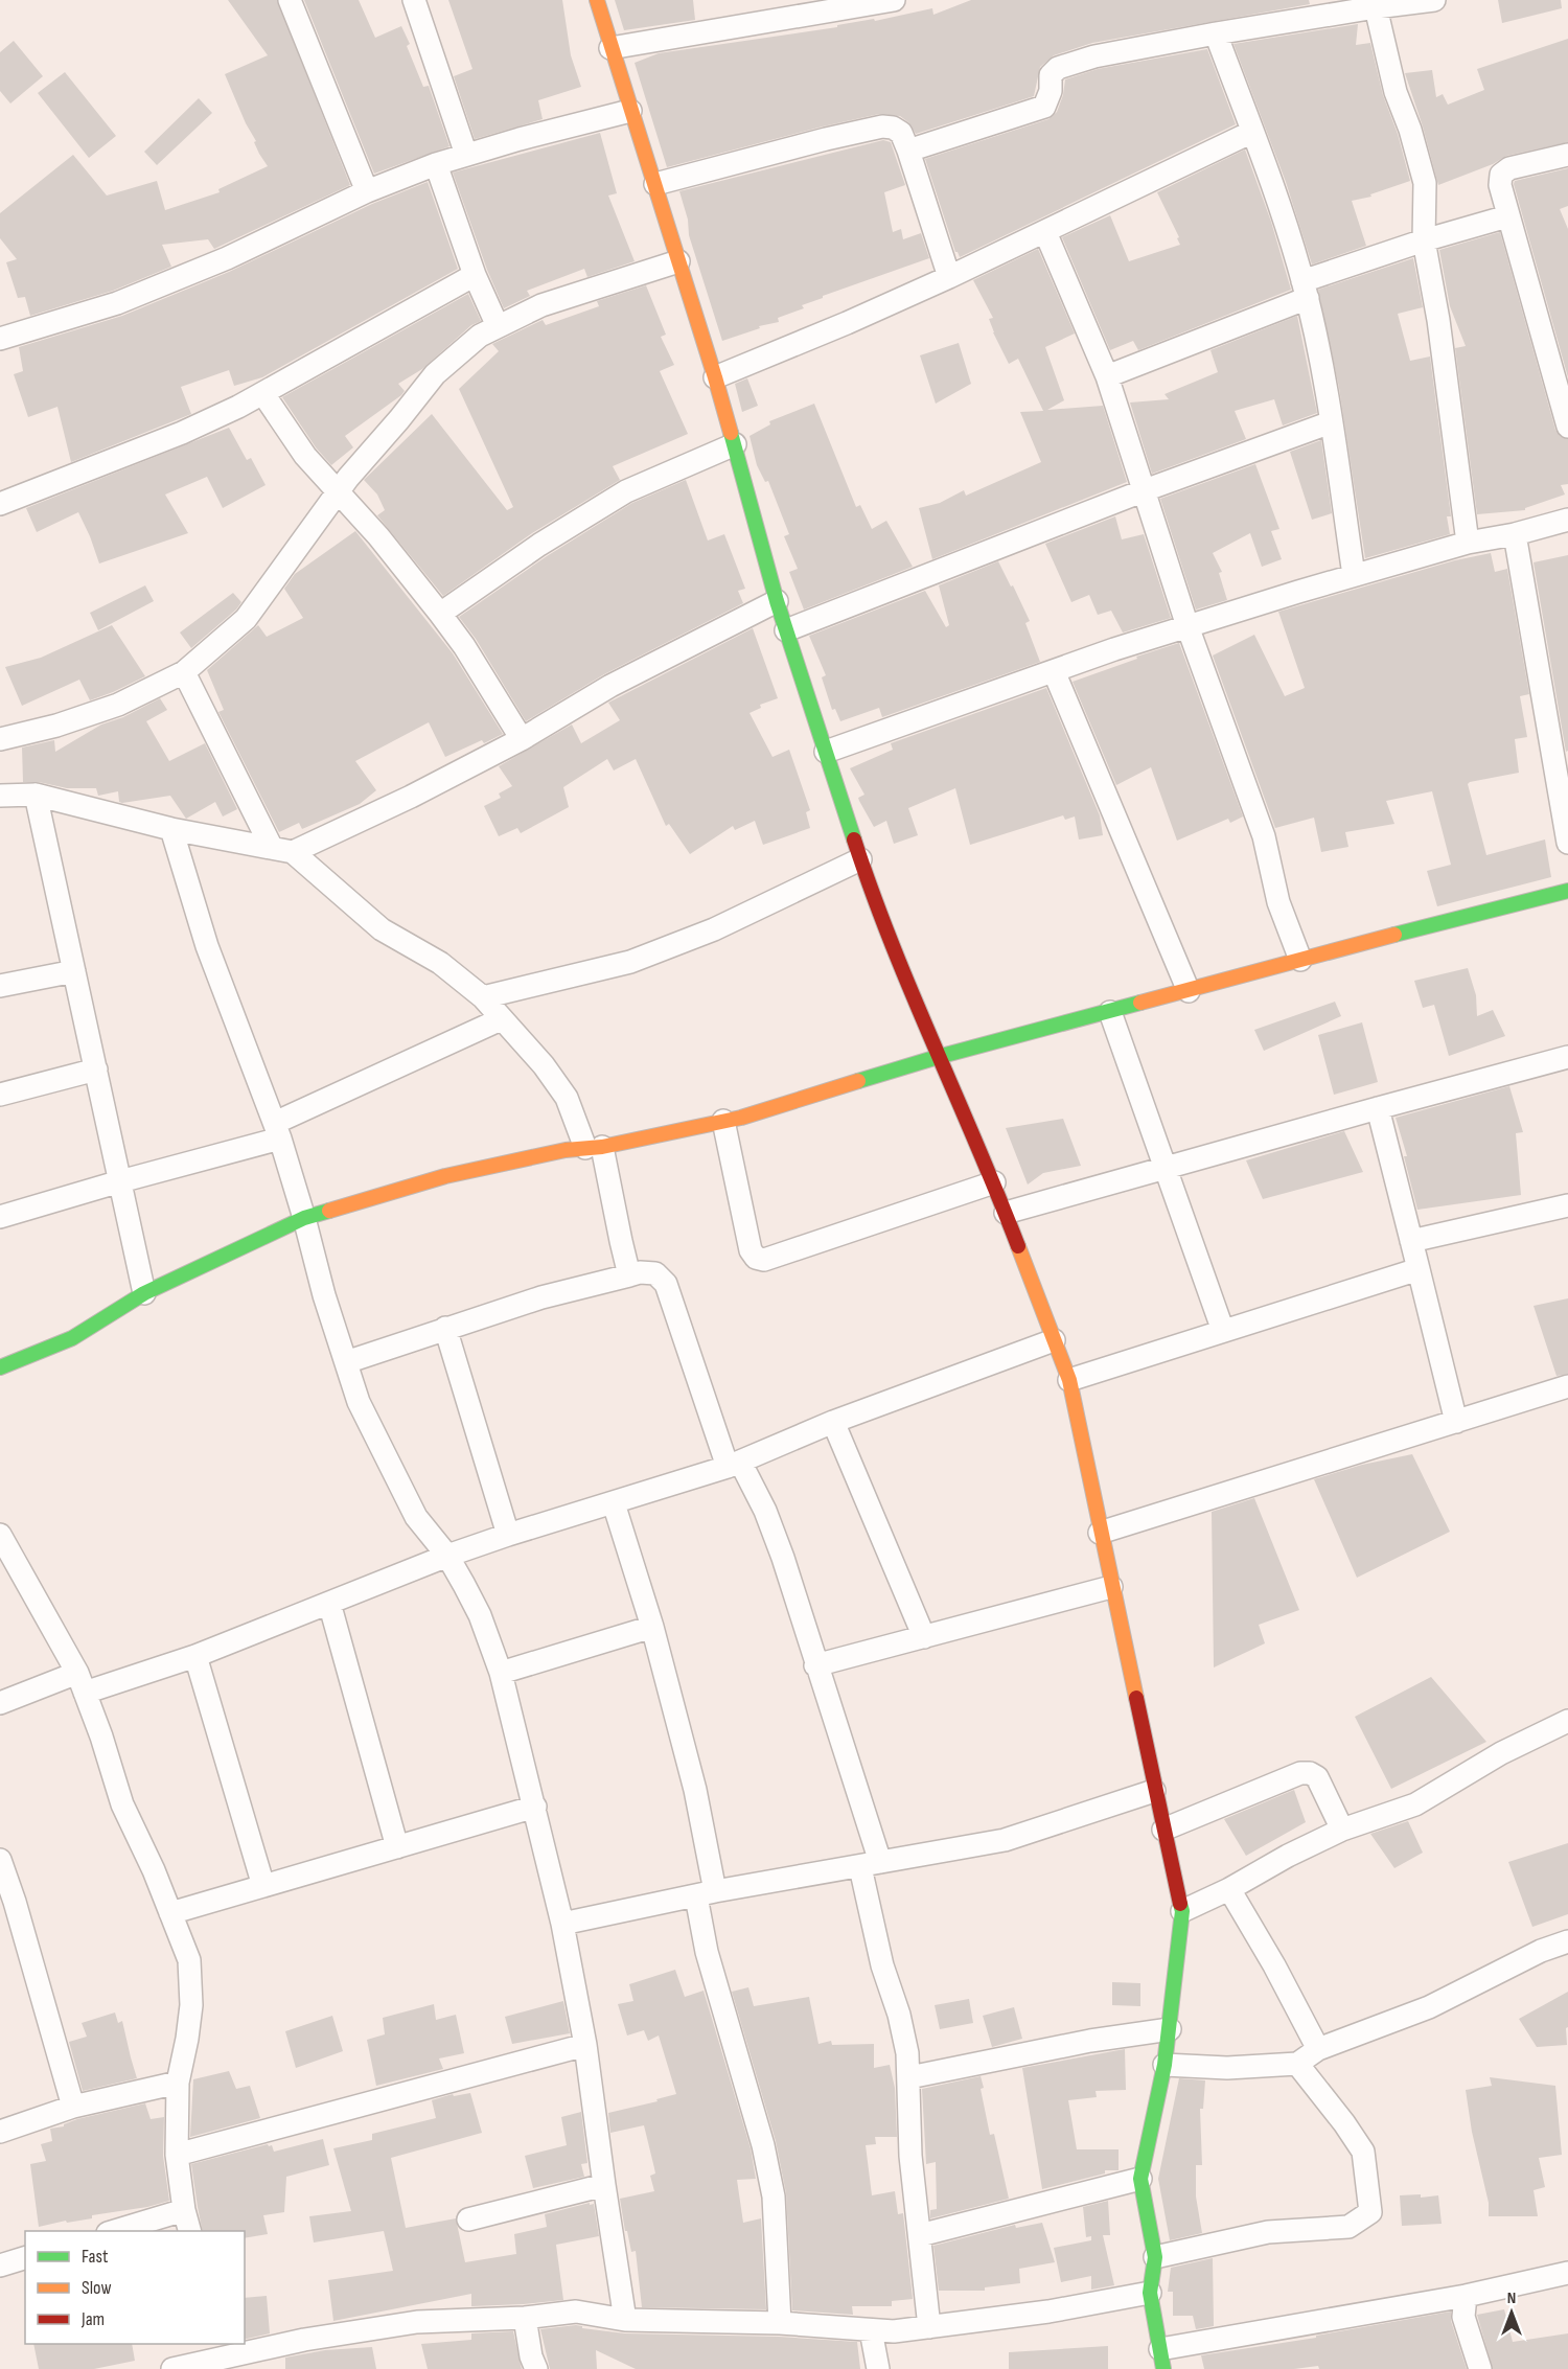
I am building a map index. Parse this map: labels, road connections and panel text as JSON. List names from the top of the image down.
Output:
{
  "legend": ["Fast", "Slow", "Jam"],
  "north": "top"
}
